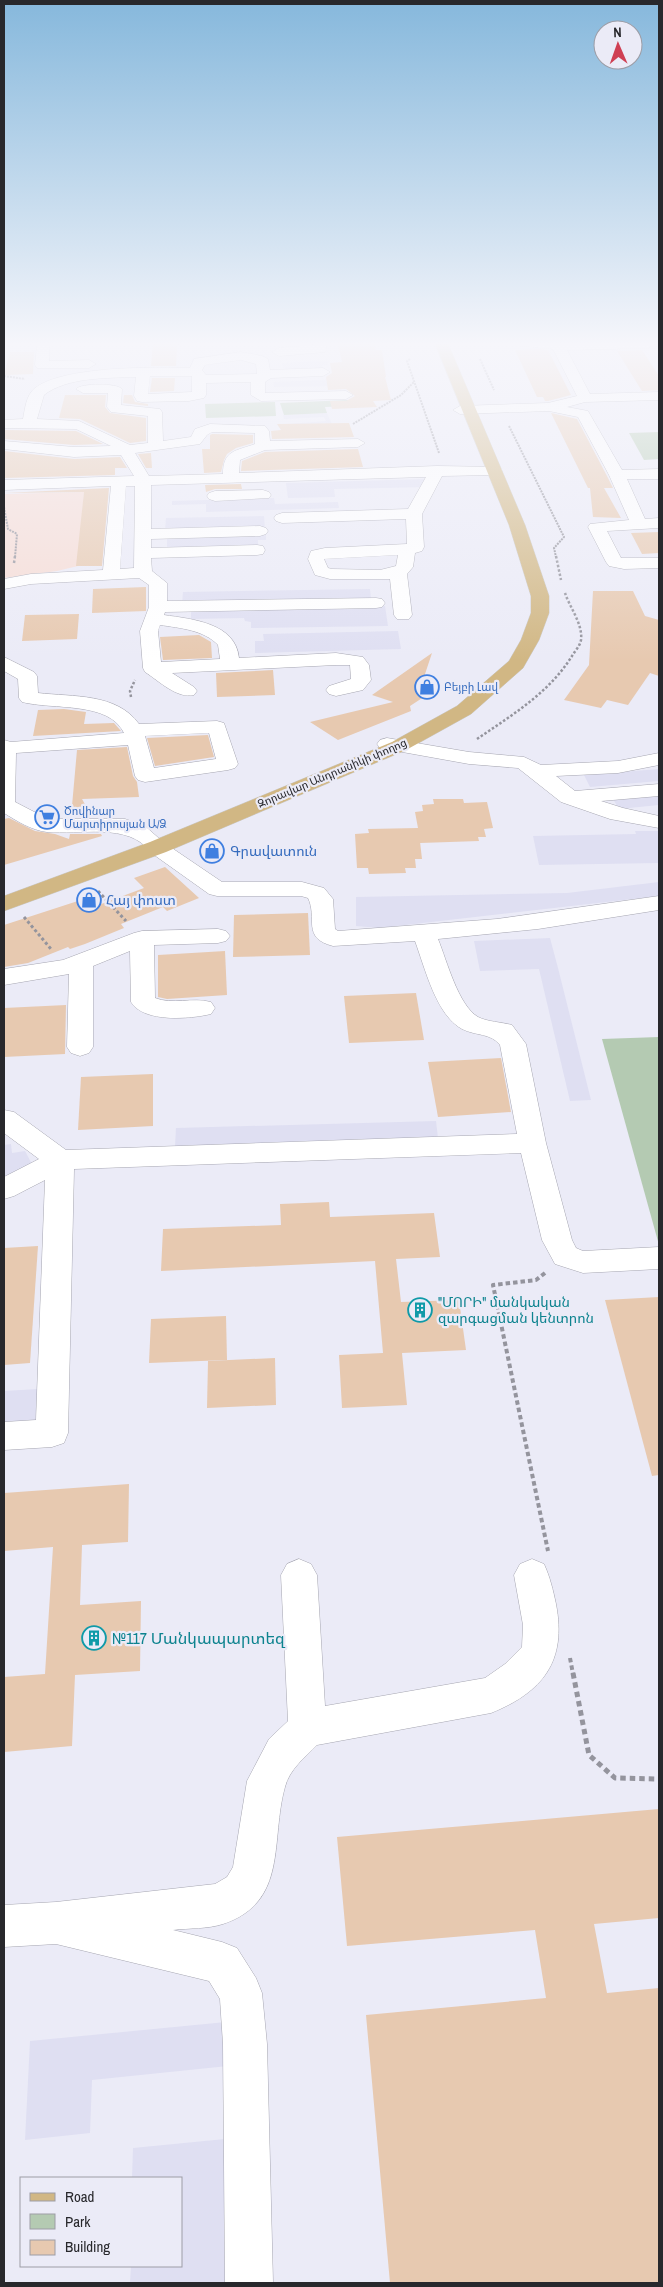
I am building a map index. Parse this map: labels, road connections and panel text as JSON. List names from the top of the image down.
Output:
{
  "streets": {
    "main road": ["Զորավար Անդրանիկի փողոց"]
  },
  "places": {
    "shop": ["Բեյբի Լավ", "Գրավատուն", "Հայ փոստ"],
    "supermarket": ["Ծովինար Մարտիրոսյան Ա/Ձ"],
    "building": ["\"ՄՈՐԻ\" մանկական զարգացման կենտրոն", "№117 Մանկապարտեզ"]
  },
  "legend": ["Road", "Park", "Building"],
  "north": "top"
}
